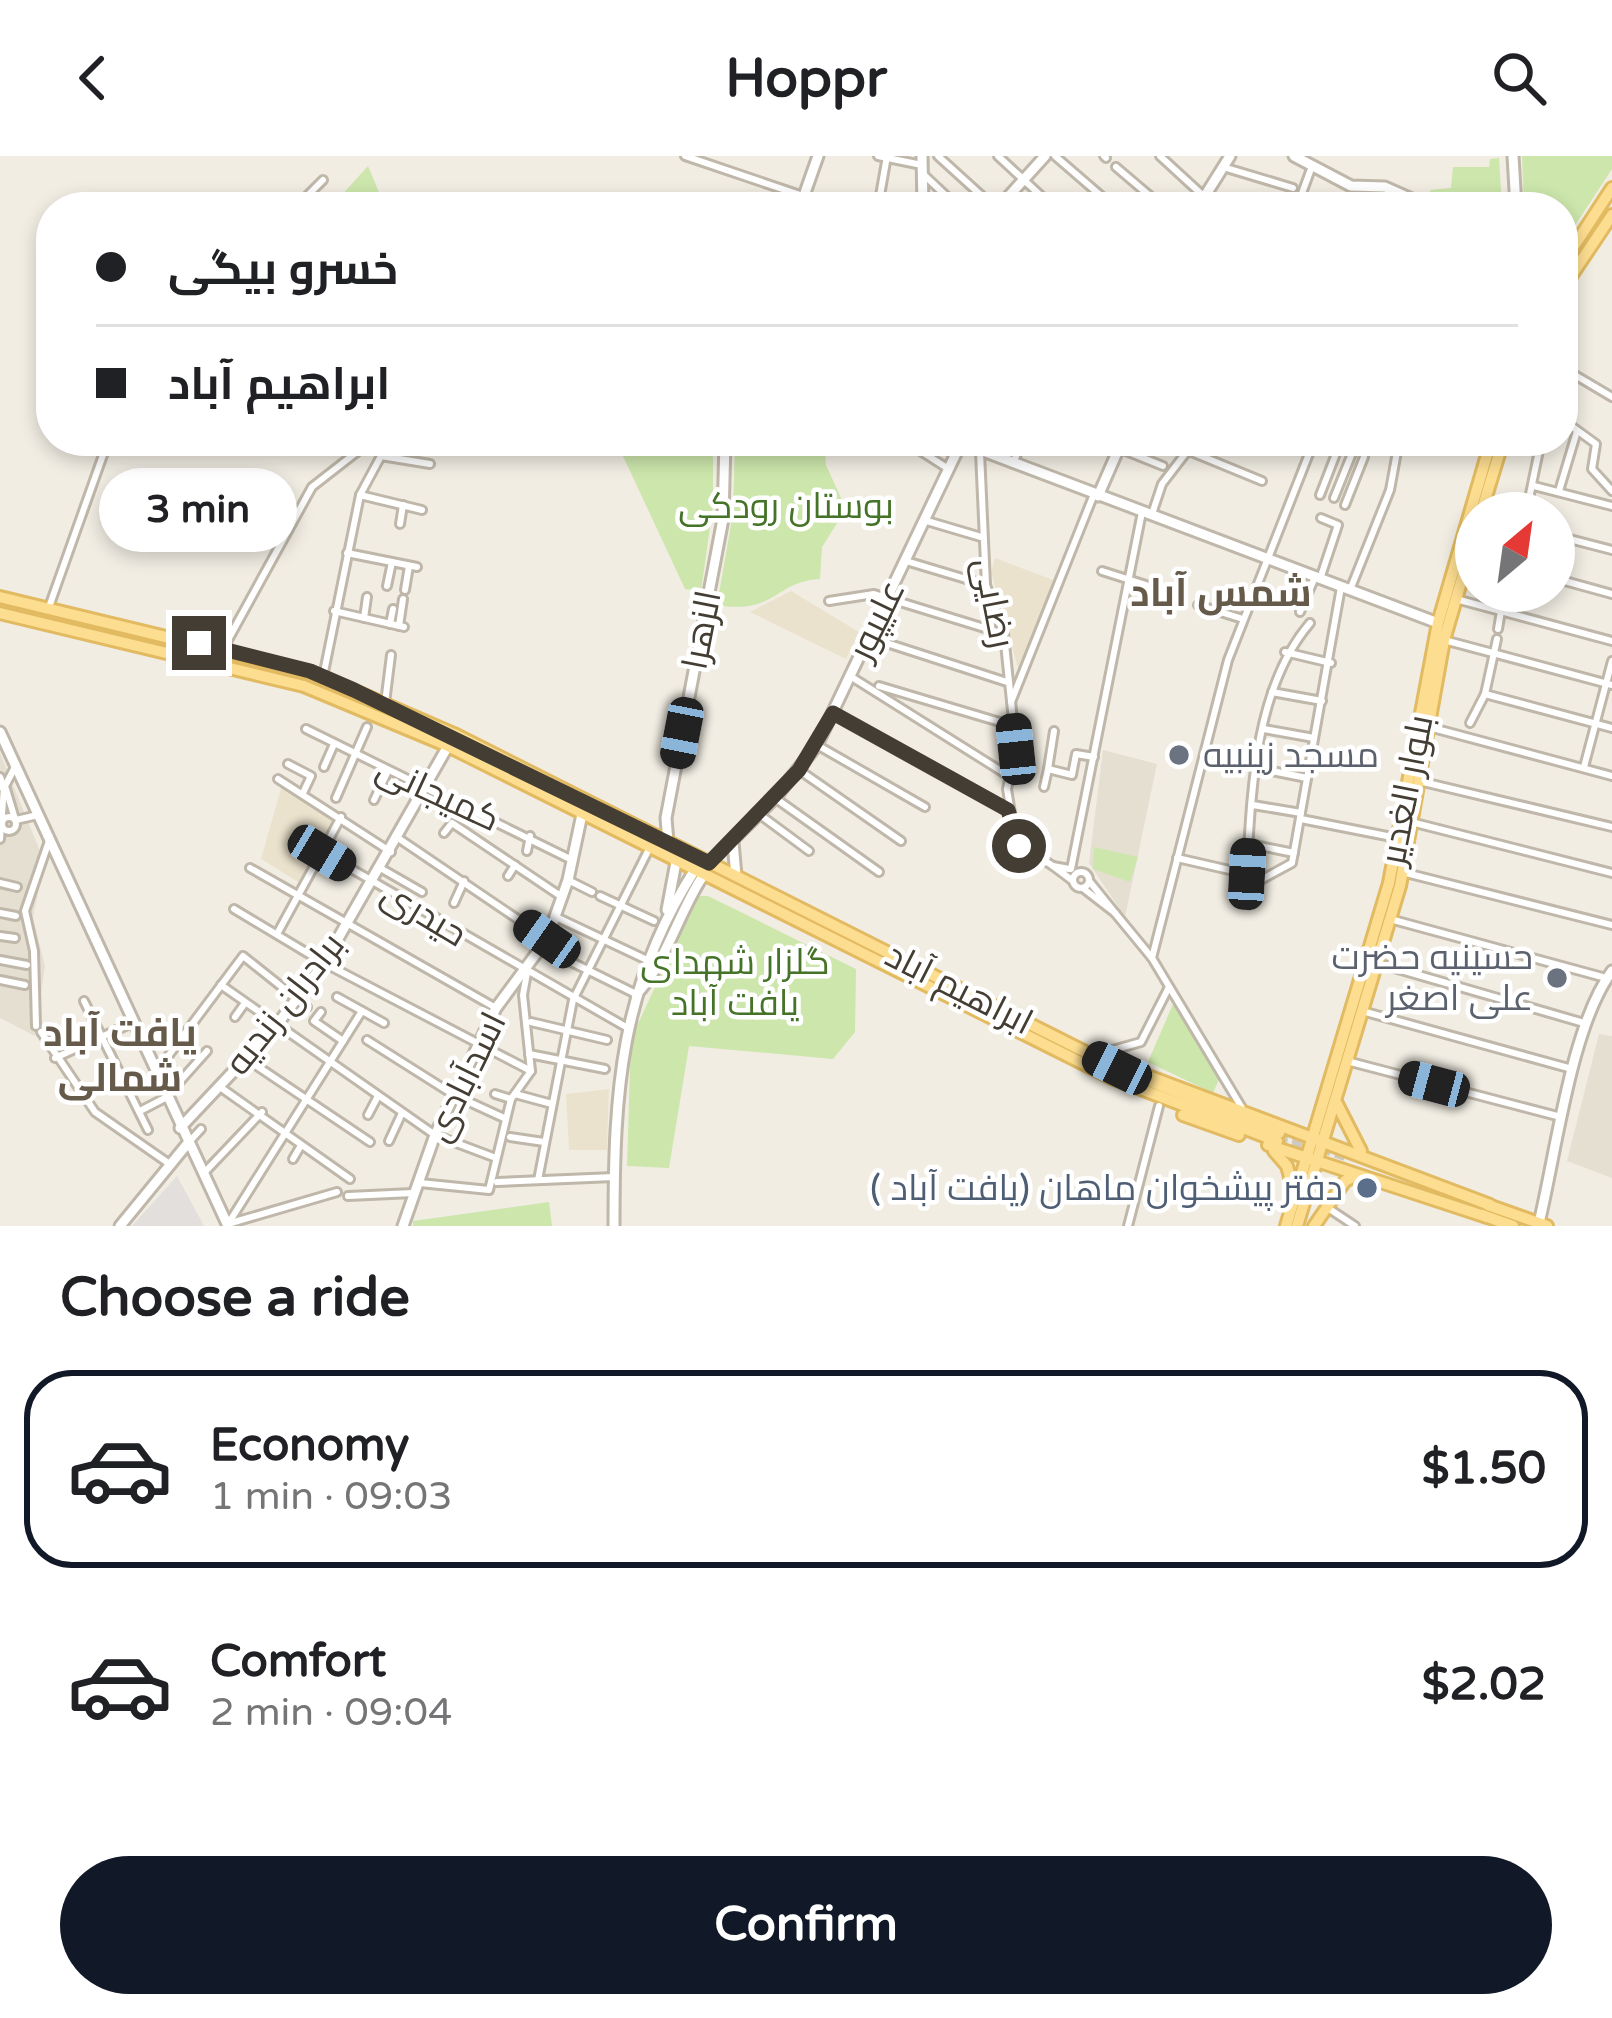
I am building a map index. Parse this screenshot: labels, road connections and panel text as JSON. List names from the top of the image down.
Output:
{
  "streets": {
    "main road": ["بلوار الغدیر", "ابراهیم آباد"],
    "street": [
      "رضایی",
      "علیپور",
      "الزهرا",
      "کمیجانی",
      "حیدری",
      "برادران زندیه",
      "اسدآبادی"
    ]
  },
  "crossings": [
    ["علیپور", "ابراهیم آباد"],
    ["الزهرا", "ابراهیم آباد"],
    ["بلوار الغدیر", "ابراهیم آباد"],
    ["کمیجانی", "برادران زندیه"],
    ["کمیجانی", "اسدآبادی"],
    ["حیدری", "برادران زندیه"],
    ["حیدری", "اسدآبادی"],
    ["ابراهیم آباد", "برادران زندیه"],
    ["ابراهیم آباد", "اسدآبادی"]
  ],
  "districts": ["شمس آباد", "یافت آباد شمالی"],
  "parks": ["بوستان رودکی", "گلزار شهدای یافت آباد"],
  "places": ["مسجد زینبیه", "حسینیه حضرت علی اصغر", "دفتر پیشخوان ماهان (یافت آباد )"],
  "north": "top right",
  "page": {
    "header": "Hoppr",
    "banner": ["خسرو بیگی", "ابراهیم آباد"],
    "bubble": "3 min",
    "heading": "Choose a ride",
    "list": [
      {
        "name": "Economy",
        "note": "1 min · 09:03",
        "value": "$1.50"
      },
      {
        "name": "Comfort",
        "note": "2 min · 09:04",
        "value": "$2.02"
      }
    ],
    "buttons": "Confirm"
  }
}
